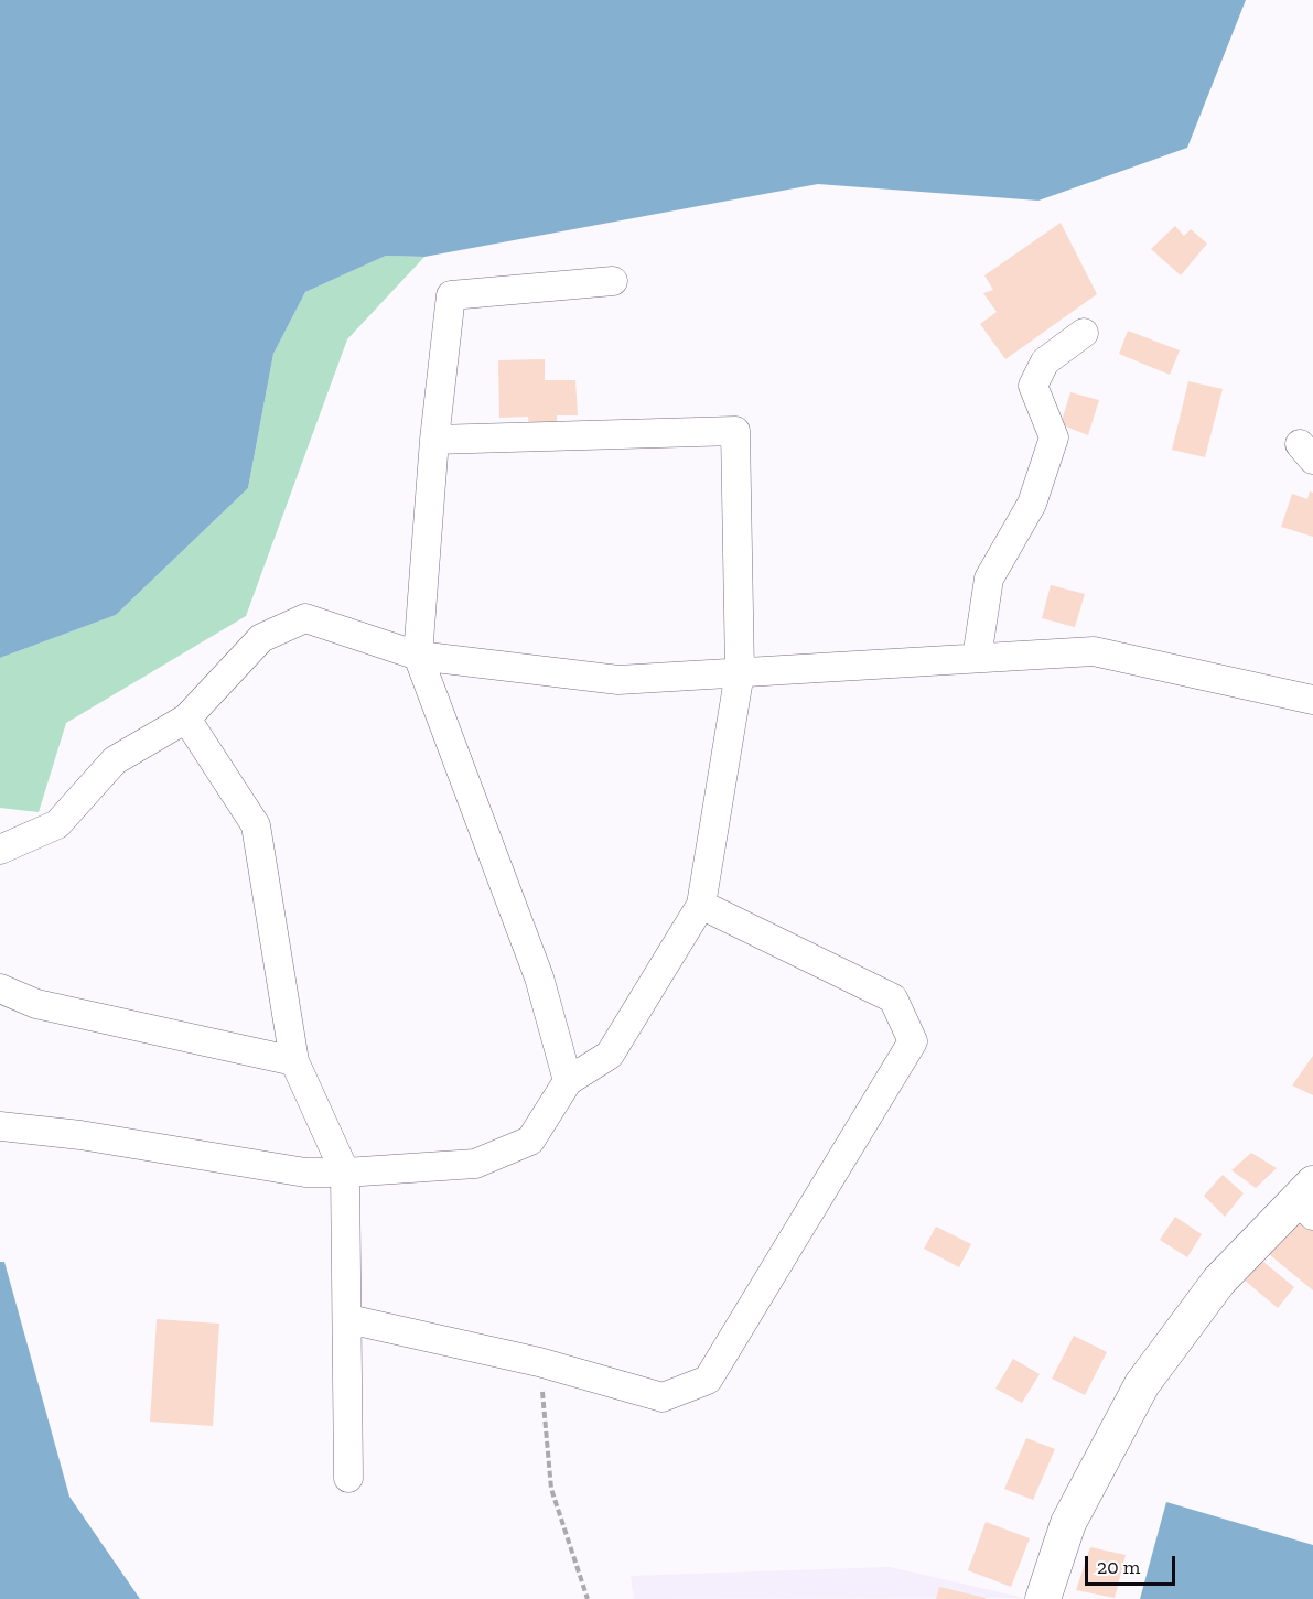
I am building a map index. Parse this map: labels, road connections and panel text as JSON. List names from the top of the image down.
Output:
{
  "scale_bar": "20 m"
}
